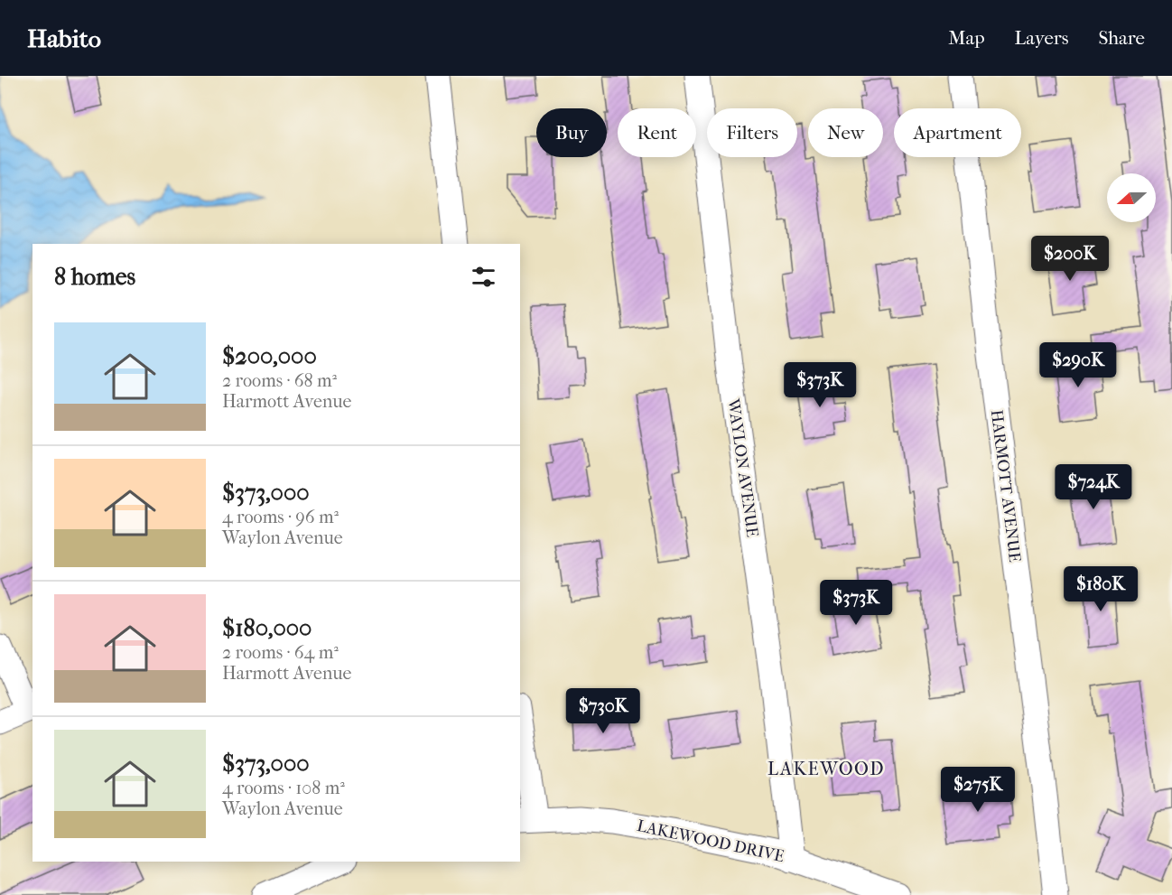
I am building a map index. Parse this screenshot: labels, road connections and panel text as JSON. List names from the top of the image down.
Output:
{
  "streets": {
    "street": ["WAYLON AVENUE", "HARMOTT AVENUE", "LAKEWOOD DRIVE"]
  },
  "crossings": [
    ["WAYLON AVENUE", "LAKEWOOD DRIVE"]
  ],
  "districts": ["LAKEWOOD"],
  "north": "left",
  "page": {
    "header": "Habito",
    "nav": ["Map", "Layers", "Share"],
    "chip": [
      "Buy",
      "Rent",
      "Filters",
      "New",
      "Apartment"
    ],
    "price": [
      "$200K",
      "$290K",
      "$373K",
      "$724K",
      "$180K",
      "$373K",
      "$730K",
      "$275K"
    ],
    "heading": "8 homes",
    "list": [
      {
        "name": "$200,000",
        "note": "2 rooms · 68 m² · Harmott Avenue"
      },
      {
        "name": "$373,000",
        "note": "4 rooms · 96 m² · Waylon Avenue"
      },
      {
        "name": "$180,000",
        "note": "2 rooms · 64 m² · Harmott Avenue"
      },
      {
        "name": "$373,000",
        "note": "4 rooms · 108 m² · Waylon Avenue"
      }
    ]
  }
}
